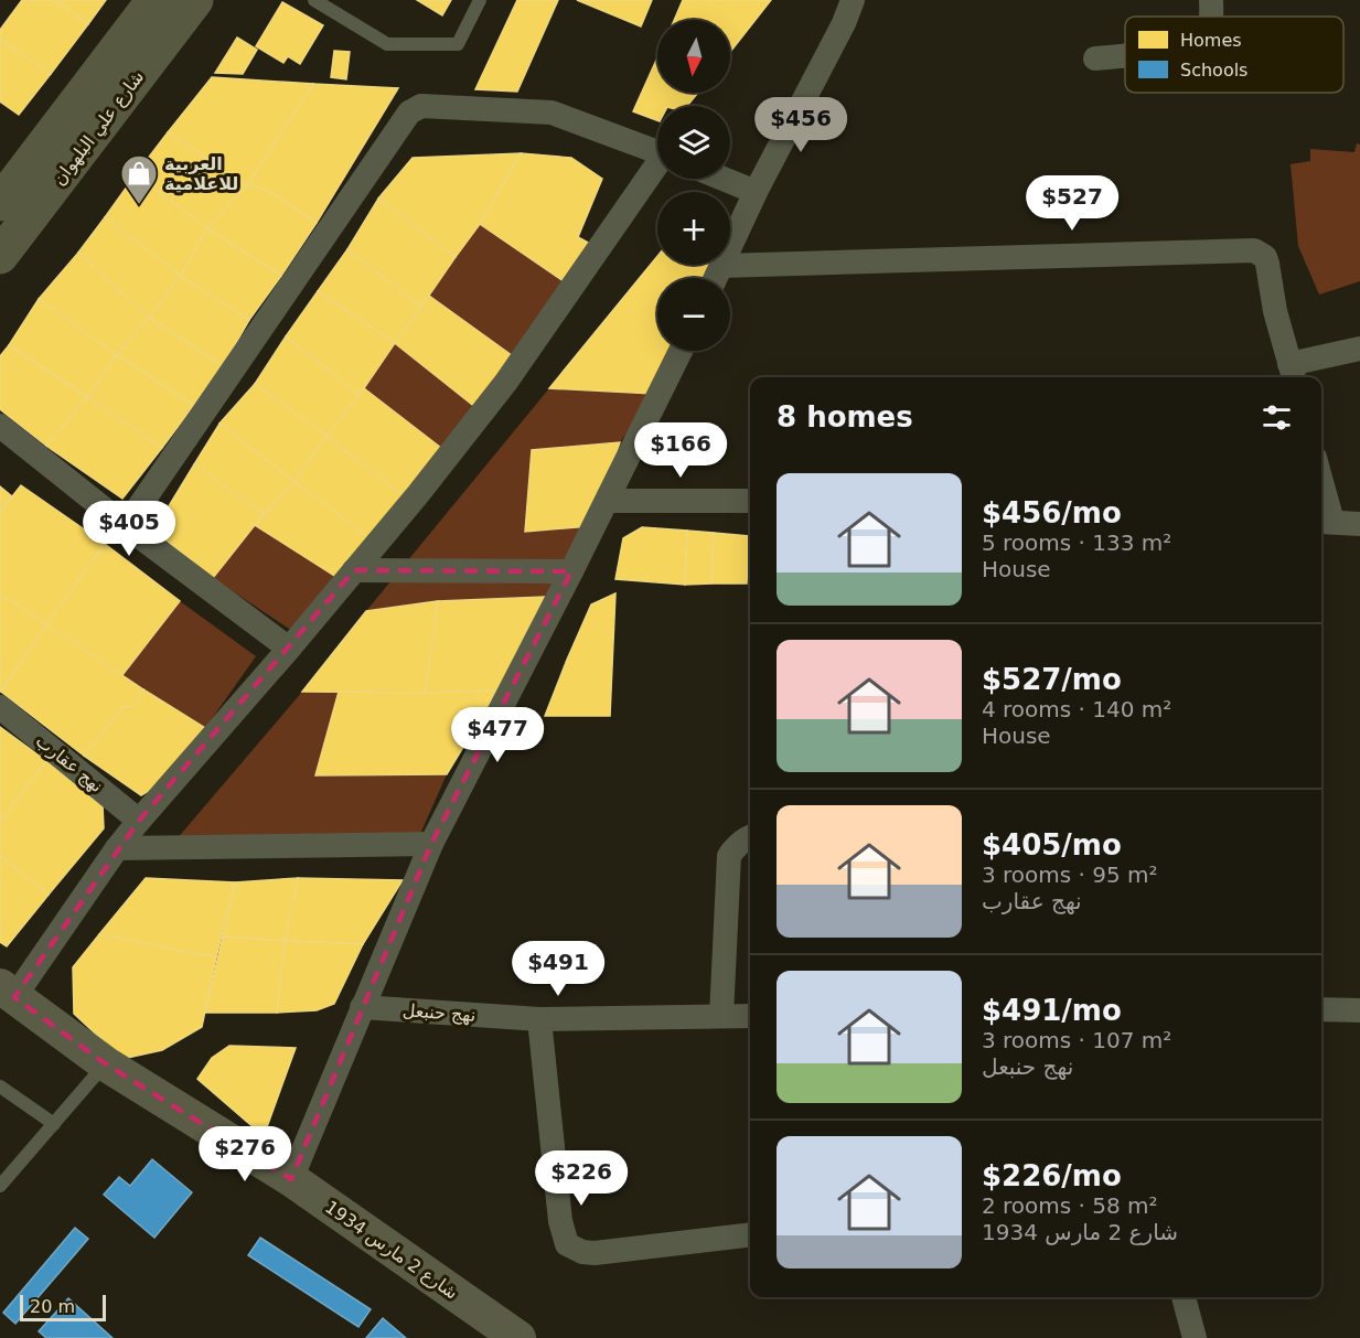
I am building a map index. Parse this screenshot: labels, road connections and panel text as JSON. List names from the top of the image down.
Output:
{
  "streets": {
    "main road": ["شارع علي البلهوان"],
    "street": ["نهج عقارب", "نهج حنبعل", "شارع 2 مارس 1934"]
  },
  "places": {
    "shop": ["العربية للاعلامية"]
  },
  "legend": ["Homes", "Schools"],
  "scale_bar": "20 m",
  "north": "bottom",
  "page": {
    "map_buttons": ["+", "−"],
    "price": [
      "$456",
      "$527",
      "$166",
      "$405",
      "$477",
      "$491",
      "$276",
      "$226"
    ],
    "heading": "8 homes",
    "list": [
      {
        "name": "$456/mo",
        "note": "5 rooms · 133 m² · House"
      },
      {
        "name": "$527/mo",
        "note": "4 rooms · 140 m² · House"
      },
      {
        "name": "$405/mo",
        "note": "3 rooms · 95 m² · نهج عقارب"
      },
      {
        "name": "$491/mo",
        "note": "3 rooms · 107 m² · نهج حنبعل"
      },
      {
        "name": "$226/mo",
        "note": "2 rooms · 58 m² · شارع 2 مارس 1934"
      }
    ],
    "scale": "20 m"
  }
}
